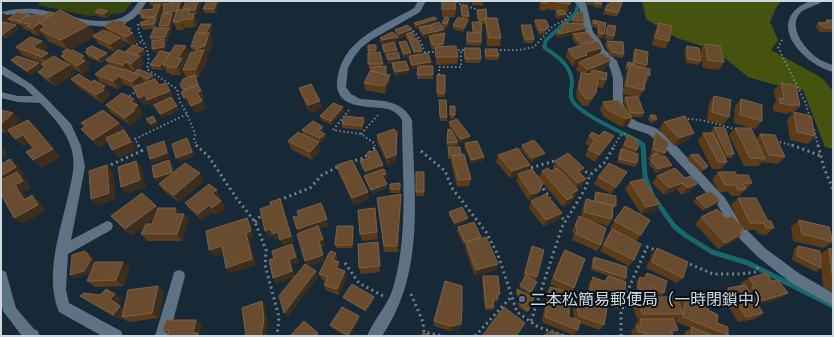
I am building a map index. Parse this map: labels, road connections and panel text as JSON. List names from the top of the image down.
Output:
{
  "places": ["二本松簡易郵便局（一時閉鎖中）"]
}
